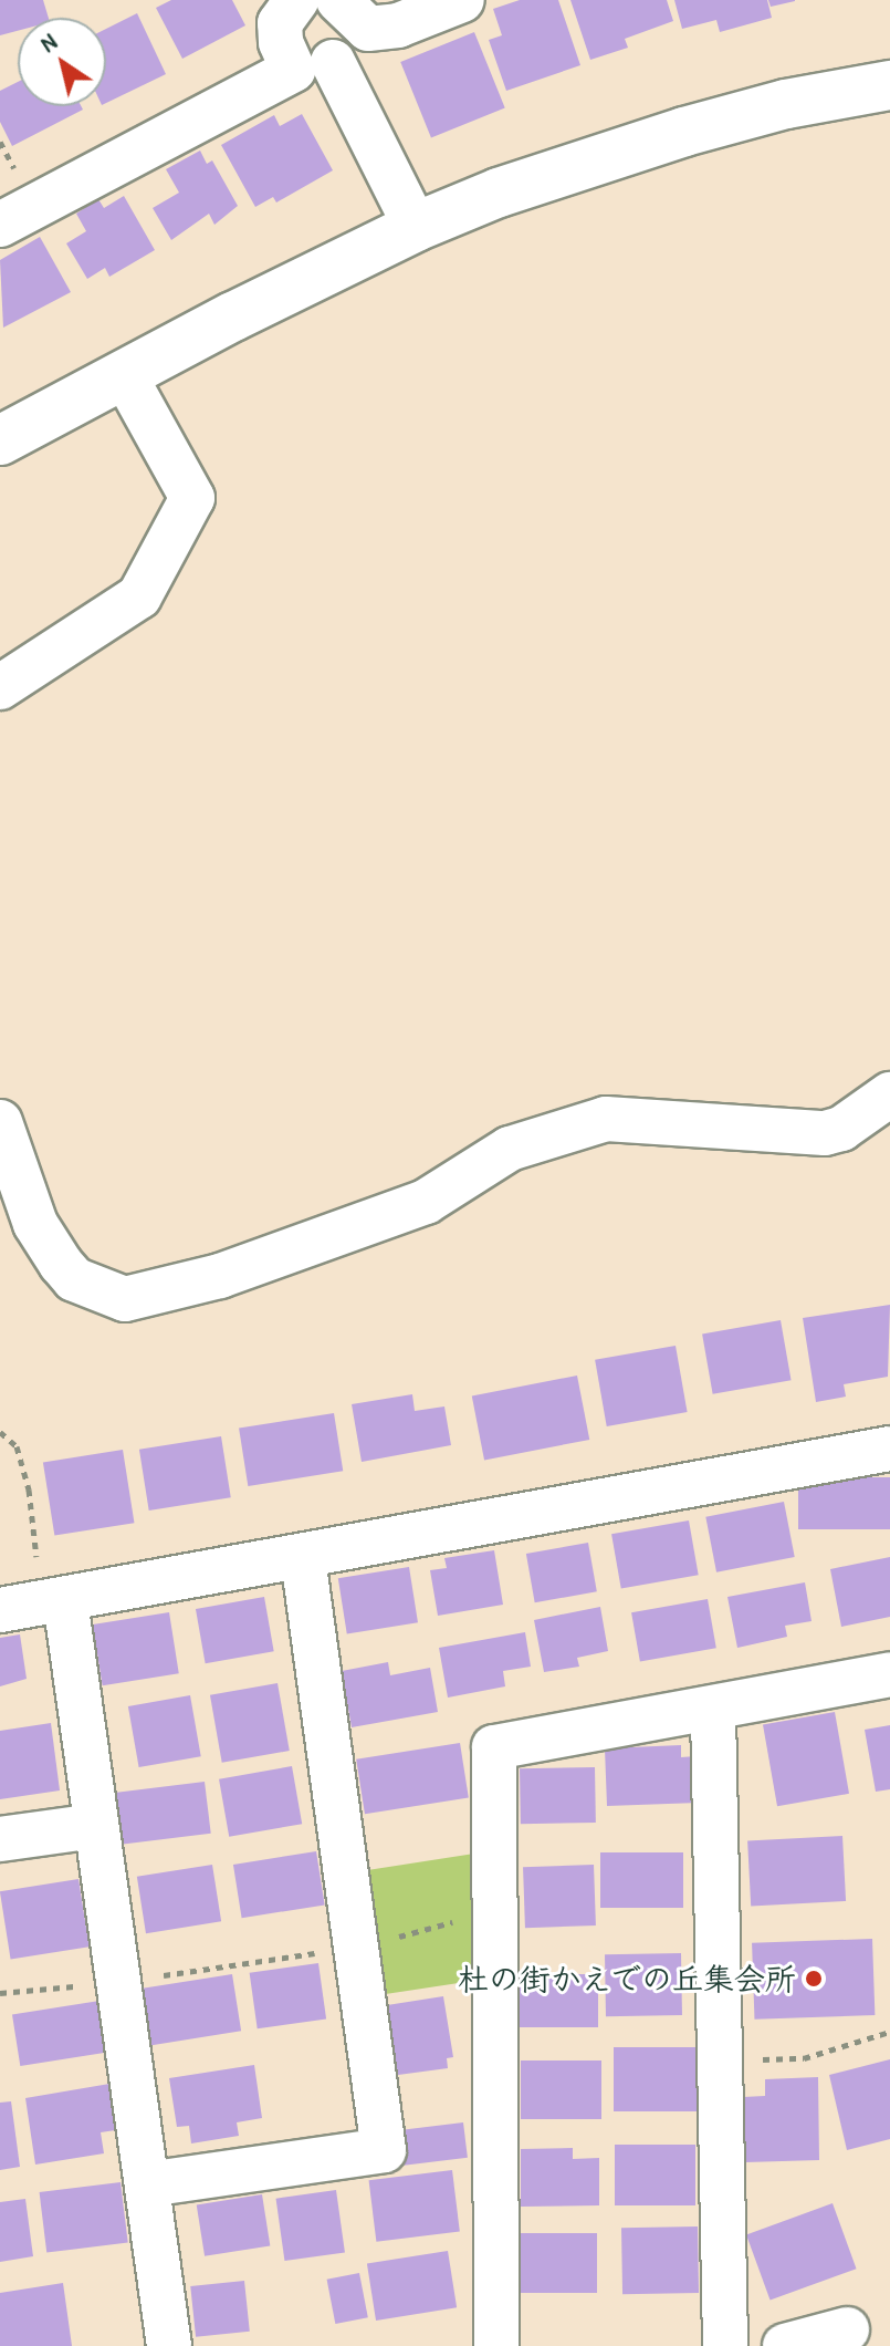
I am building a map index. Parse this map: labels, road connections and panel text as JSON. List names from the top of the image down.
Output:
{
  "places": ["杜の街かえでの丘集会所"],
  "north": "top left"
}
